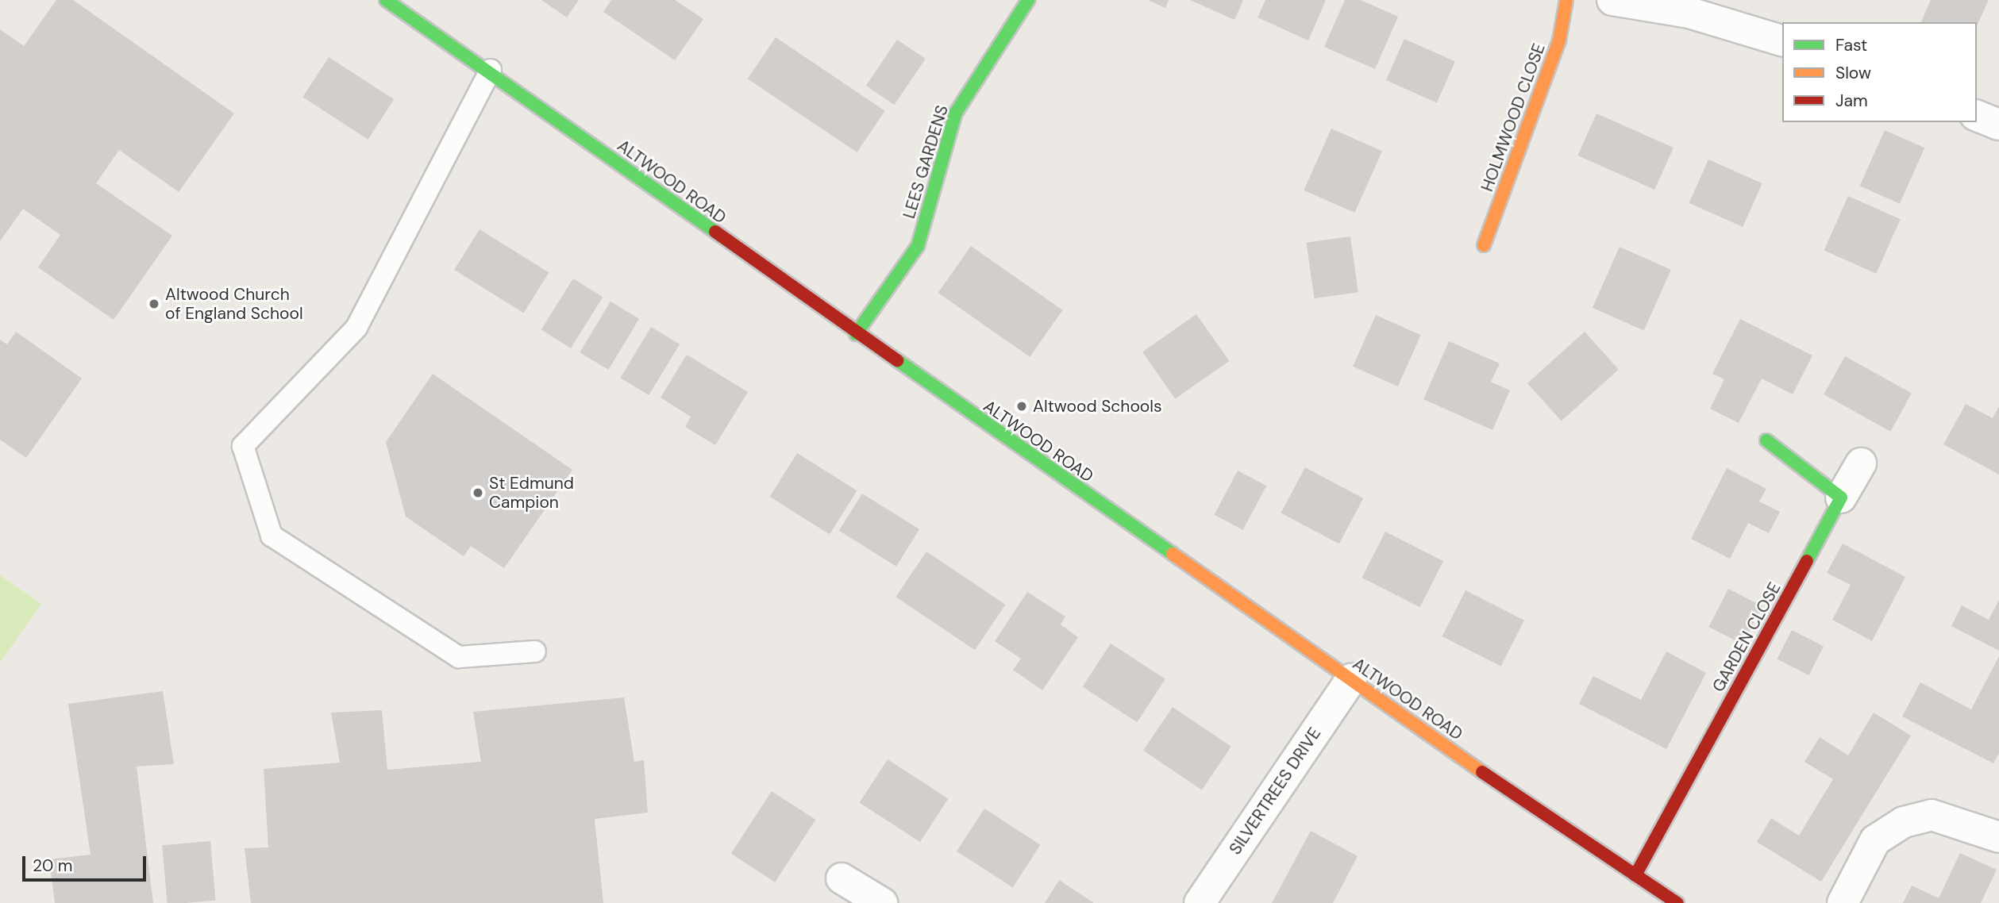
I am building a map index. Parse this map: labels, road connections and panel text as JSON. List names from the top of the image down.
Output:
{
  "streets": {
    "street": [
      "HOLMWOOD CLOSE",
      "LEES GARDENS",
      "ALTWOOD ROAD",
      "GARDEN CLOSE",
      "SILVERTREES DRIVE"
    ]
  },
  "crossings": [
    ["LEES GARDENS", "ALTWOOD ROAD"],
    ["ALTWOOD ROAD", "GARDEN CLOSE"],
    ["ALTWOOD ROAD", "SILVERTREES DRIVE"]
  ],
  "places": ["Altwood Church of England School", "Altwood Schools", "St Edmund Campion"],
  "legend": ["Fast", "Slow", "Jam"],
  "scale_bar": "20 m"
}
